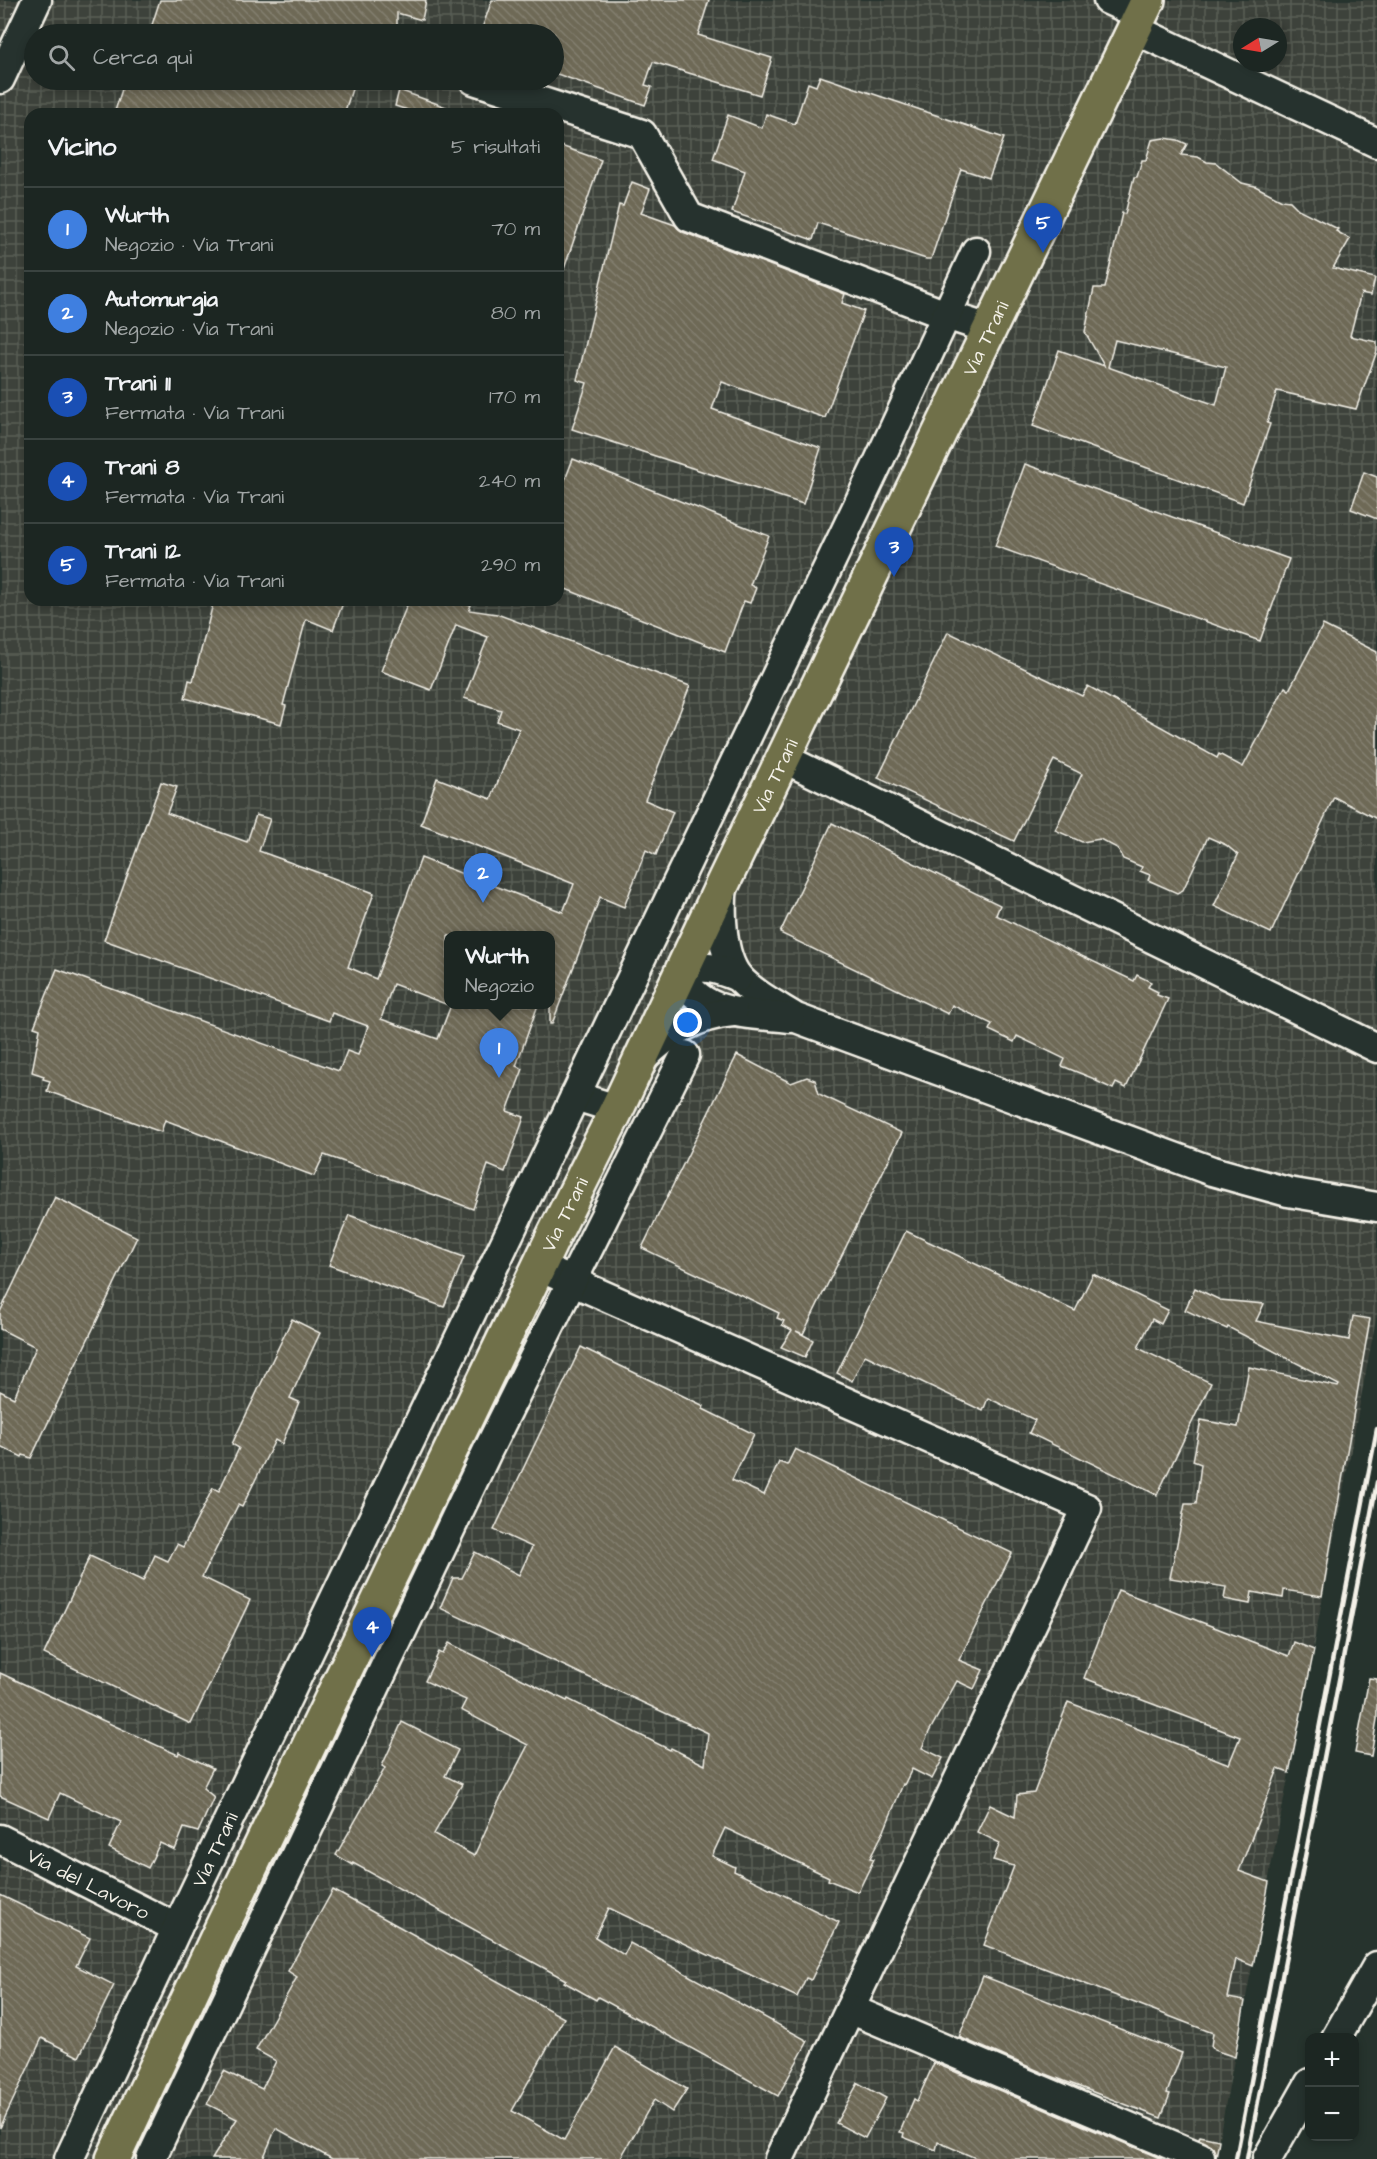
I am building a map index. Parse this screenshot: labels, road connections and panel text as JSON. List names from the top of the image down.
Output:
{
  "streets": {
    "main road": ["Via Trani"],
    "street": ["Via del Lavoro"]
  },
  "crossings": [
    ["Via Trani", "Via del Lavoro"]
  ],
  "north": "left",
  "page": {
    "search": "Cerca qui",
    "heading": ["Vicino", "5 risultati"],
    "list": [
      {
        "mark": "1",
        "name": "Wurth",
        "note": "Negozio · Via Trani",
        "value": "70 m"
      },
      {
        "mark": "2",
        "name": "Automurgia",
        "note": "Negozio · Via Trani",
        "value": "80 m"
      },
      {
        "mark": "3",
        "name": "Trani 11",
        "note": "Fermata · Via Trani",
        "value": "170 m"
      },
      {
        "mark": "4",
        "name": "Trani 8",
        "note": "Fermata · Via Trani",
        "value": "240 m"
      },
      {
        "mark": "5",
        "name": "Trani 12",
        "note": "Fermata · Via Trani",
        "value": "290 m"
      }
    ],
    "pins": [
      "5",
      "3",
      "2",
      "1",
      "4"
    ],
    "popup": ["Wurth", "Negozio"],
    "map_buttons": ["+", "−"]
  }
}
